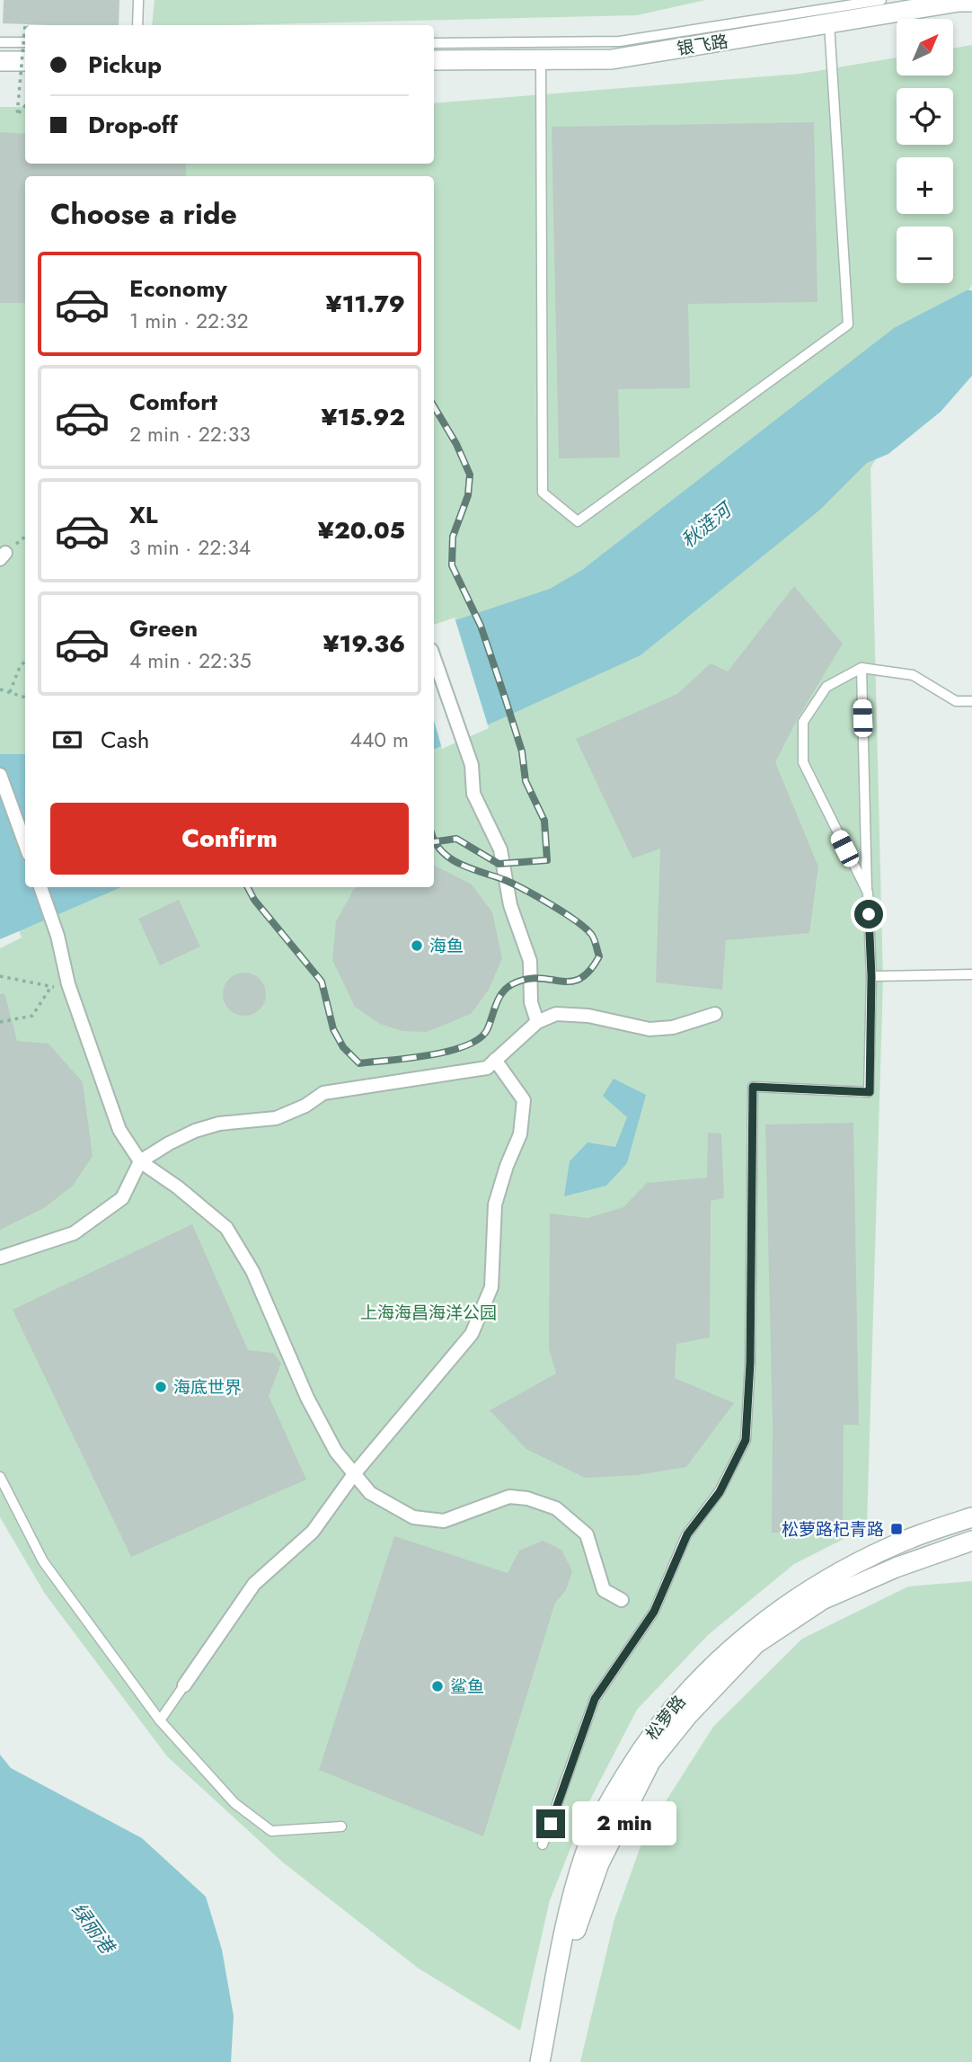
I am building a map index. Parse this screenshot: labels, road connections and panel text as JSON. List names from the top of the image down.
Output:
{
  "streets": {
    "street": ["银飞路", "松萝路"]
  },
  "water": ["秋涟河", "绿丽港"],
  "parks": ["上海海昌海洋公园"],
  "places": {
    "other": ["海鱼", "海底世界", "鲨鱼"],
    "transit": ["松萝路杞青路"]
  },
  "north": "top right",
  "page": {
    "map_buttons": ["+", "−"],
    "banner": ["Pickup", "Drop-off"],
    "heading": "Choose a ride",
    "list": [
      {
        "name": "Economy",
        "note": "1 min · 22:32",
        "value": "¥11.79"
      },
      {
        "name": "Comfort",
        "note": "2 min · 22:33",
        "value": "¥15.92"
      },
      {
        "name": "XL",
        "note": "3 min · 22:34",
        "value": "¥20.05"
      },
      {
        "name": "Green",
        "note": "4 min · 22:35",
        "value": "¥19.36"
      }
    ],
    "pay": ["Cash", "440 m"],
    "buttons": "Confirm",
    "bubble": "2 min"
  }
}
